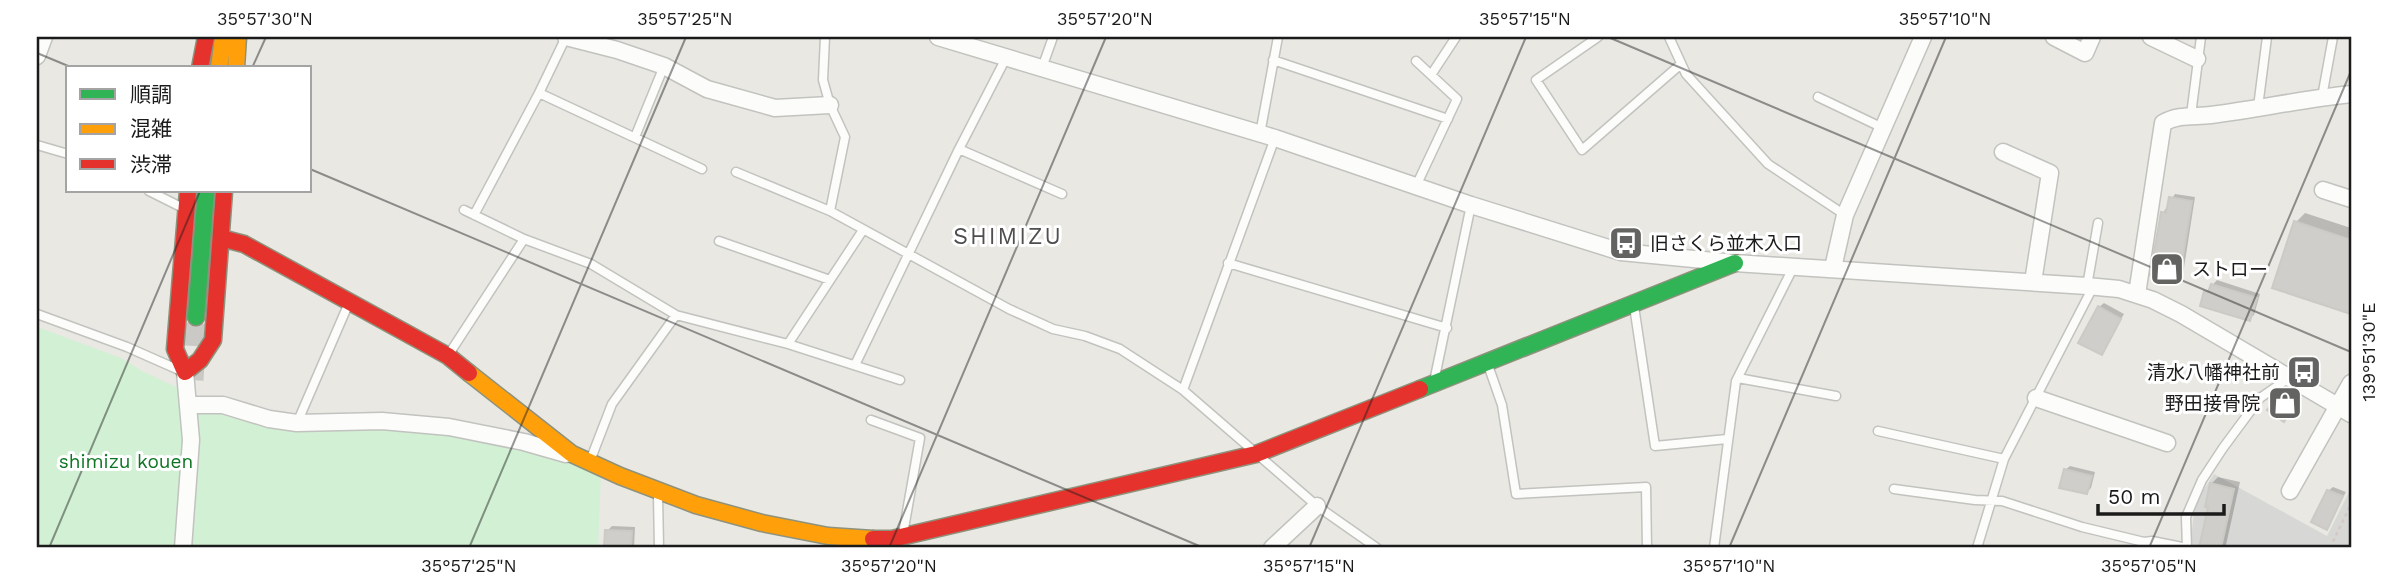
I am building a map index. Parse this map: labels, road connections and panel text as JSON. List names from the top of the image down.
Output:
{
  "districts": ["SHIMIZU"],
  "parks": ["shimizu kouen"],
  "places": {
    "bus stop": ["旧さくら並木入口", "清水八幡神社前"],
    "shop": ["ストロー", "野田接骨院"]
  },
  "legend": ["順調", "混雑", "渋滞"],
  "scale_bar": "50 m",
  "coordinates": [
    "35°57'30\"N",
    "35°57'25\"N",
    "35°57'20\"N",
    "35°57'15\"N",
    "35°57'10\"N",
    "139°51'30\"E",
    "35°57'05\"N"
  ]
}
